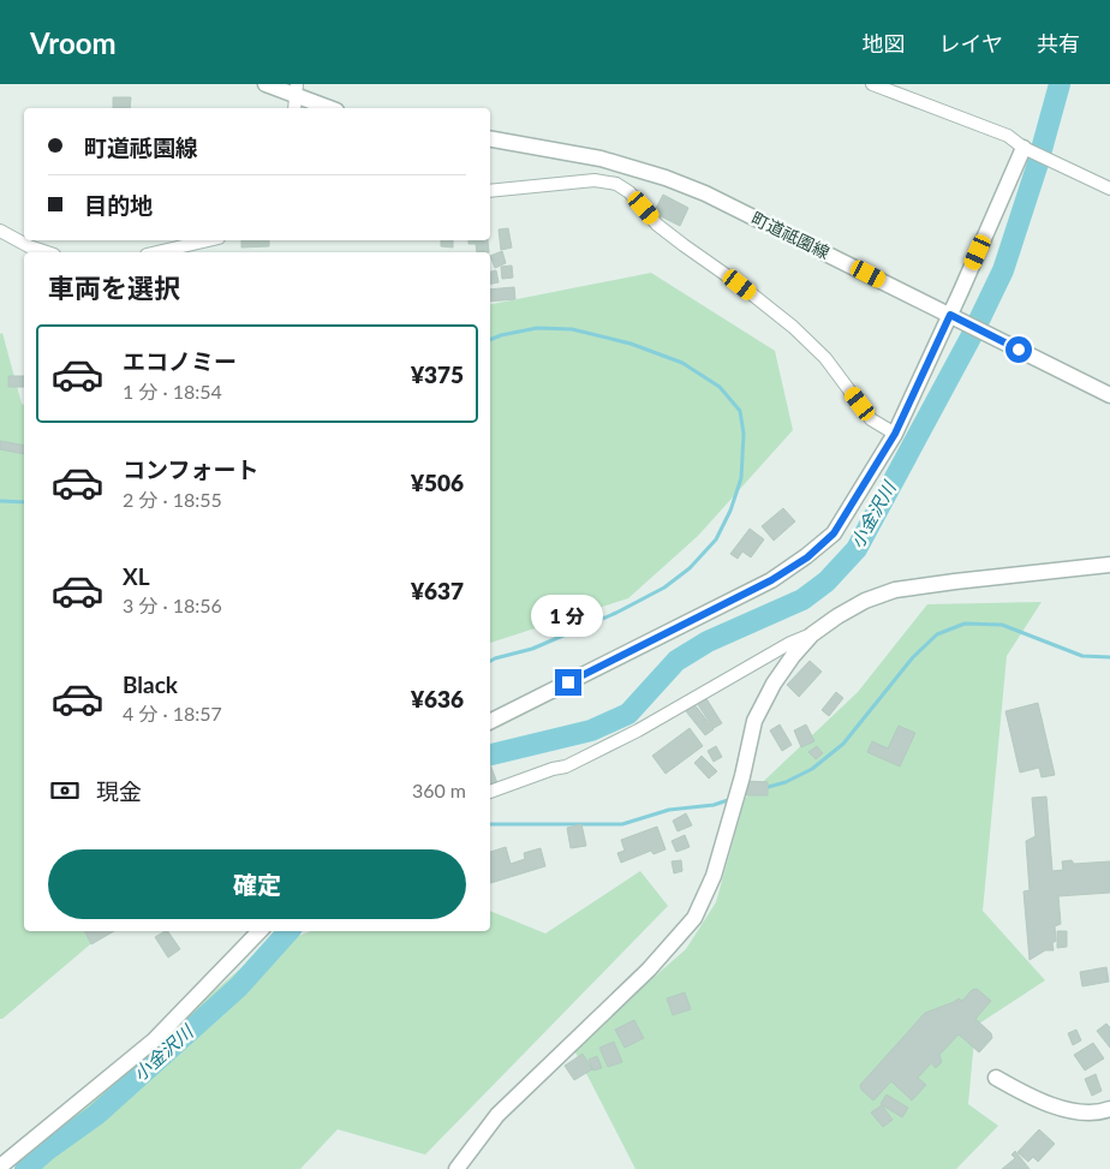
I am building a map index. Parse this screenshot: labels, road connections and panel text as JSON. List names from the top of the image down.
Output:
{
  "streets": {
    "street": ["町道祗園線"]
  },
  "water": ["小金沢川"],
  "page": {
    "header": "Vroom",
    "nav": ["地図", "レイヤ", "共有"],
    "banner": ["町道祗園線", "目的地"],
    "heading": "車両を選択",
    "list": [
      {
        "name": "エコノミー",
        "note": "1 分 · 18:54",
        "value": "¥375"
      },
      {
        "name": "コンフォート",
        "note": "2 分 · 18:55",
        "value": "¥506"
      },
      {
        "name": "XL",
        "note": "3 分 · 18:56",
        "value": "¥637"
      },
      {
        "name": "Black",
        "note": "4 分 · 18:57",
        "value": "¥636"
      }
    ],
    "bubble": "1 分",
    "pay": ["現金", "360 m"],
    "buttons": "確定"
  }
}
